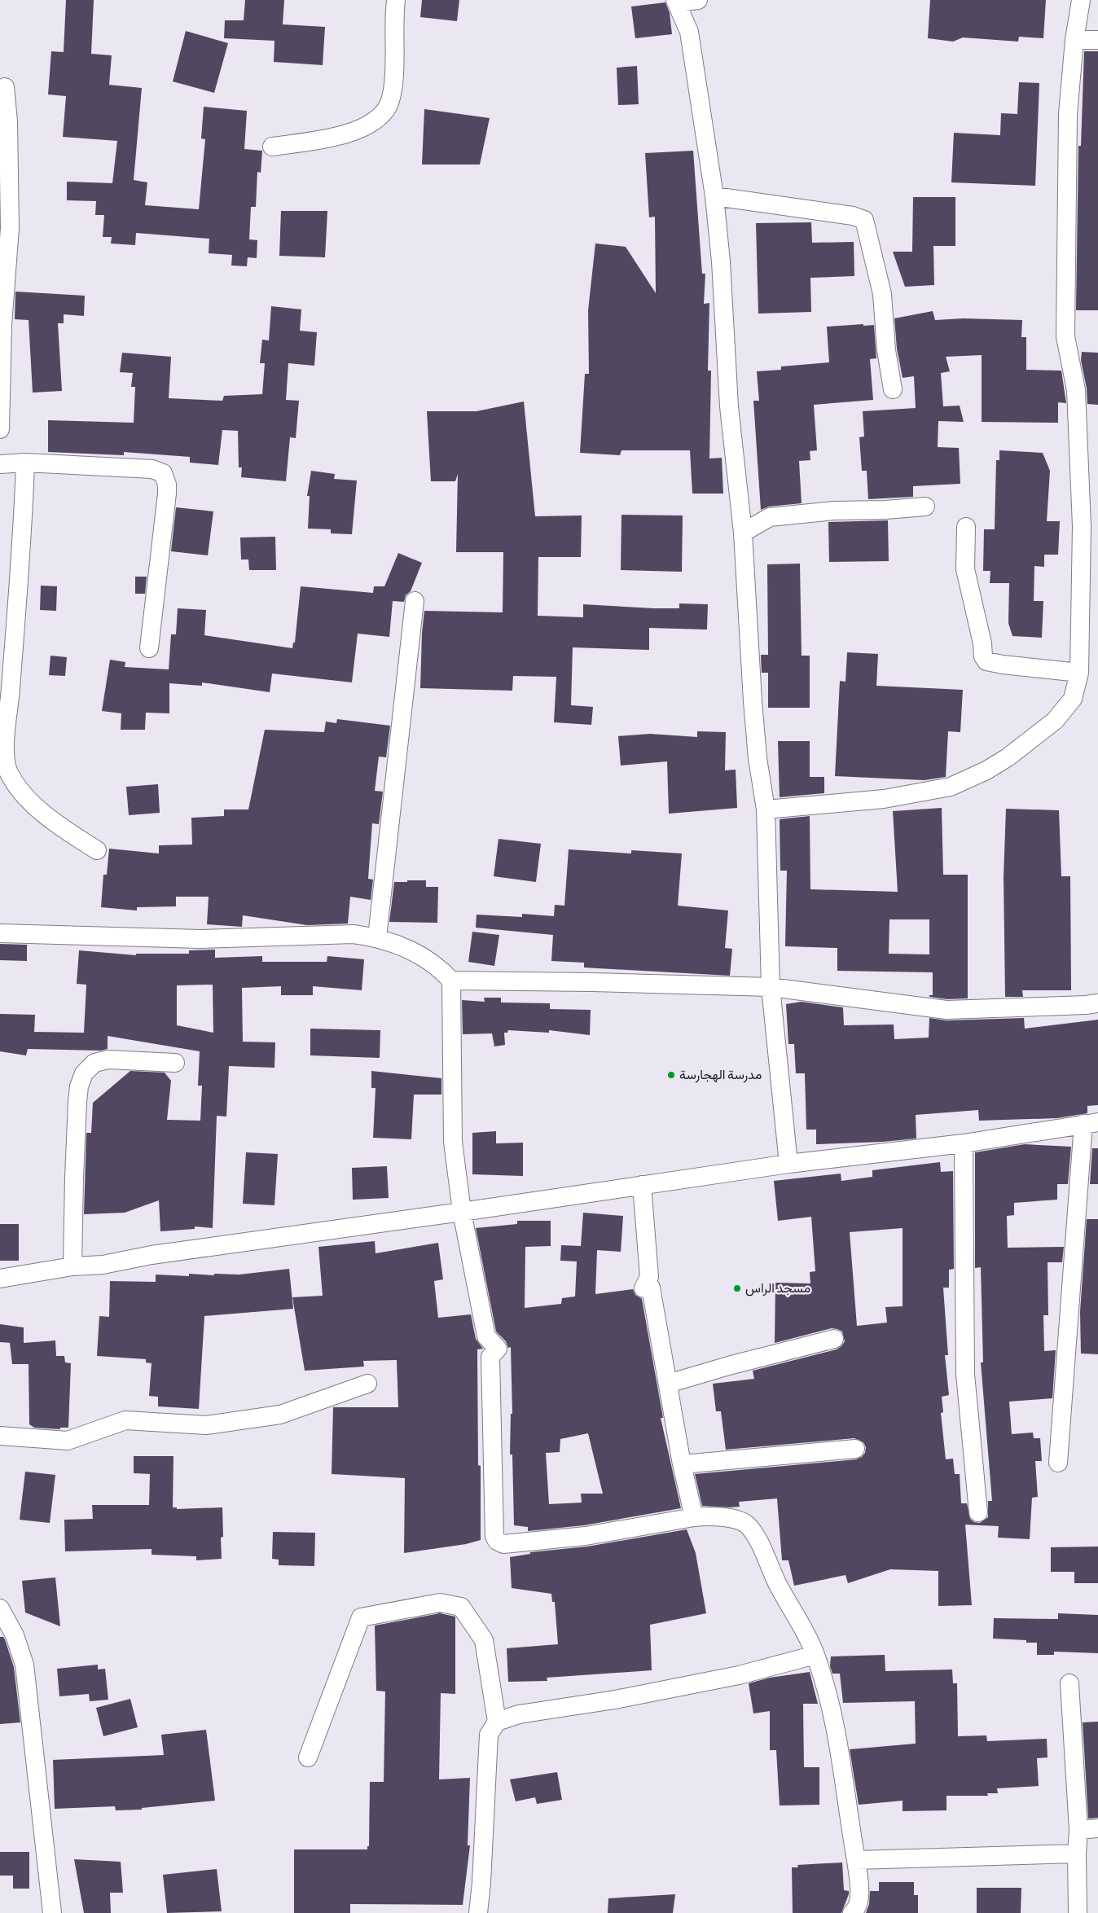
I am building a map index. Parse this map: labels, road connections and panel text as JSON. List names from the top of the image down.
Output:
{
  "places": ["مدرسة الهجارسة", "مسجد الراس"]
}
